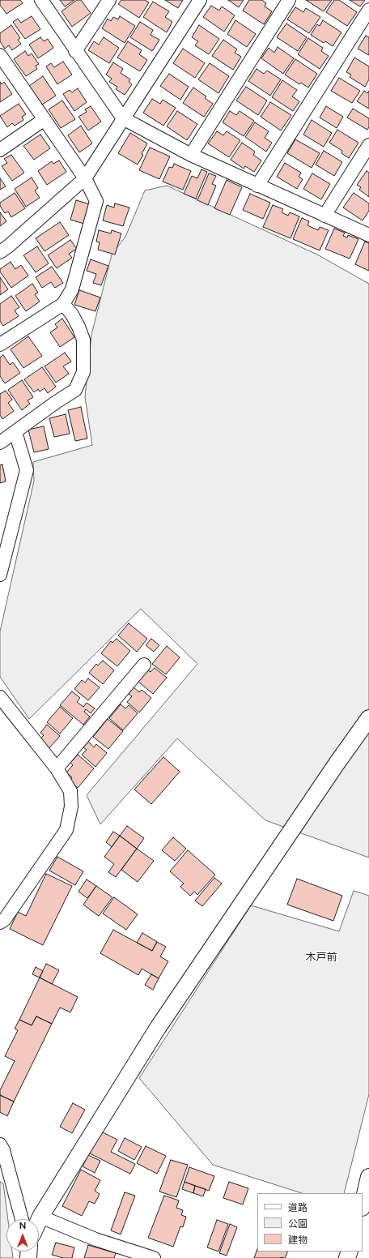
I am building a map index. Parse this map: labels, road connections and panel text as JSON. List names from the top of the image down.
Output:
{
  "districts": ["木戸前"],
  "legend": ["道路", "公園", "建物"],
  "north": "top"
}
